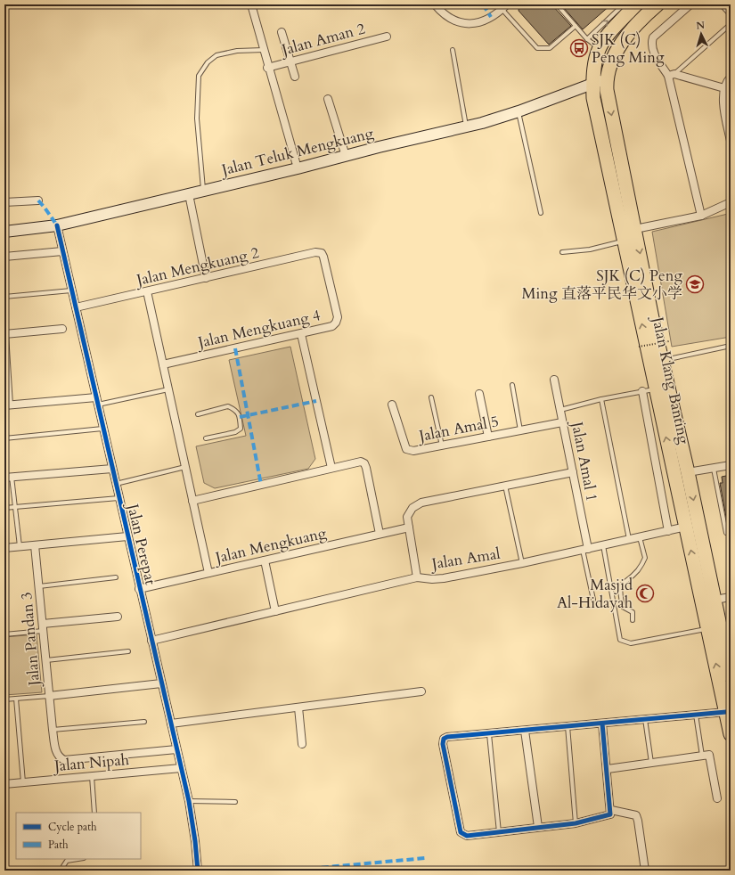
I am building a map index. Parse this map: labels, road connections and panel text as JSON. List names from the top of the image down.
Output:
{
  "streets": {
    "highway": ["Jalan Klang Banting"],
    "street": [
      "Jalan Aman 2",
      "Jalan Teluk Mengkuang",
      "Jalan Mengkuang 2",
      "Jalan Mengkuang 4",
      "Jalan Amal 5",
      "Jalan Amal 1",
      "Jalan Perepat",
      "Jalan Mengkuang",
      "Jalan Amal",
      "Jalan Pandan 3",
      "Jalan Nipah"
    ]
  },
  "crossings": [
    ["Jalan Teluk Mengkuang", "Jalan Klang Banting"],
    ["Jalan Teluk Mengkuang", "Jalan Perepat"],
    ["Jalan Mengkuang 2", "Jalan Mengkuang 4"],
    ["Jalan Mengkuang 2", "Jalan Perepat"],
    ["Jalan Klang Banting", "Jalan Amal"],
    ["Jalan Amal 5", "Jalan Amal 1"],
    ["Jalan Amal 1", "Jalan Amal"],
    ["Jalan Perepat", "Jalan Mengkuang"],
    ["Jalan Perepat", "Jalan Pandan 3"],
    ["Jalan Perepat", "Jalan Nipah"],
    ["Jalan Mengkuang", "Jalan Amal"]
  ],
  "places": {
    "bus stop": ["SJK (C) Peng Ming"],
    "school or university": ["SJK (C) Peng Ming 直落平民华文小学"],
    "mosque": ["Masjid Al-Hidayah"]
  },
  "legend": ["Cycle path", "Path"],
  "north": "top"
}
